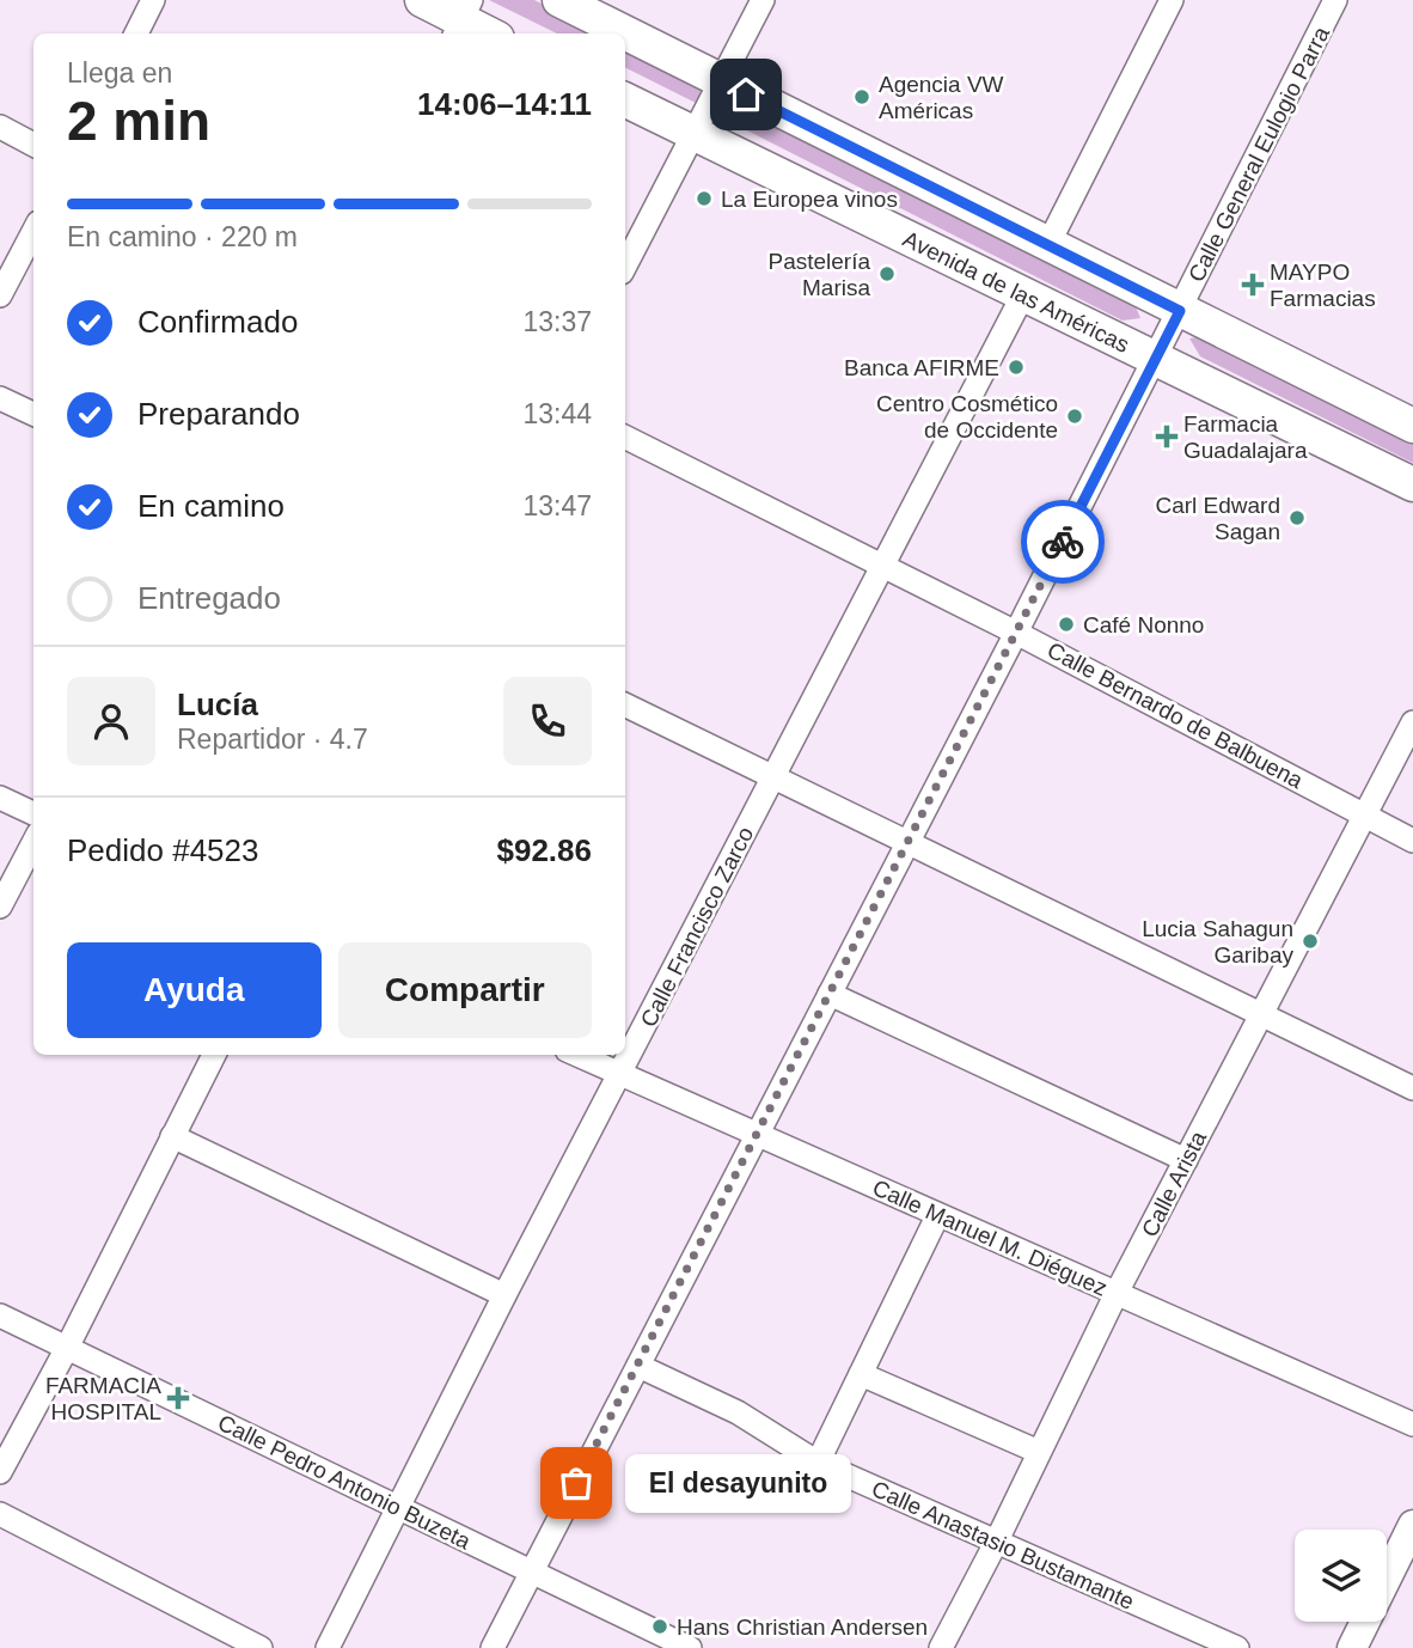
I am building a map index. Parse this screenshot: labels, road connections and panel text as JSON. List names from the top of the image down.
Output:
{
  "streets": {
    "main road": ["Avenida de las Américas"],
    "street": [
      "Calle General Eulogio Parra",
      "Calle Bernardo de Balbuena",
      "Calle Francisco Zarco",
      "Calle Arista",
      "Calle Manuel M. Diéguez",
      "Calle Pedro Antonio Buzeta",
      "Calle Anastasio Bustamante"
    ]
  },
  "crossings": [
    ["Calle General Eulogio Parra", "Avenida de las Américas"],
    ["Calle General Eulogio Parra", "Calle Bernardo de Balbuena"],
    ["Calle General Eulogio Parra", "Calle Manuel M. Diéguez"],
    ["Calle General Eulogio Parra", "Calle Pedro Antonio Buzeta"],
    ["Calle General Eulogio Parra", "Calle Anastasio Bustamante"],
    ["Avenida de las Américas", "Calle Francisco Zarco"],
    ["Calle Bernardo de Balbuena", "Calle Francisco Zarco"],
    ["Calle Bernardo de Balbuena", "Calle Arista"],
    ["Calle Francisco Zarco", "Calle Manuel M. Diéguez"],
    ["Calle Francisco Zarco", "Calle Pedro Antonio Buzeta"],
    ["Calle Arista", "Calle Manuel M. Diéguez"],
    ["Calle Arista", "Calle Anastasio Bustamante"]
  ],
  "places": {
    "other": [
      "Agencia VW Américas",
      "La Europea vinos",
      "Pastelería Marisa",
      "Banca AFIRME",
      "Centro Cosmético de Occidente",
      "Carl Edward Sagan",
      "Café Nonno",
      "Lucia Sahagun Garibay",
      "El desayunito",
      "Hans Christian Andersen"
    ],
    "health": ["MAYPO Farmacias", "Farmacia Guadalajara", "FARMACIA HOSPITAL"]
  },
  "page": {
    "heading": ["2 min", "Llega en", "14:06–14:11"],
    "panel": [
      "Lucía",
      "Repartidor · 4.7",
      "Pedido #4523",
      "$92.86"
    ],
    "bar": "En camino · 220 m",
    "list": [
      ["Confirmado", "13:37"],
      ["Preparando", "13:44"],
      ["En camino", "13:47"],
      "Entregado"
    ],
    "buttons": ["Ayuda", "Compartir"],
    "bubble": "El desayunito"
  }
}
